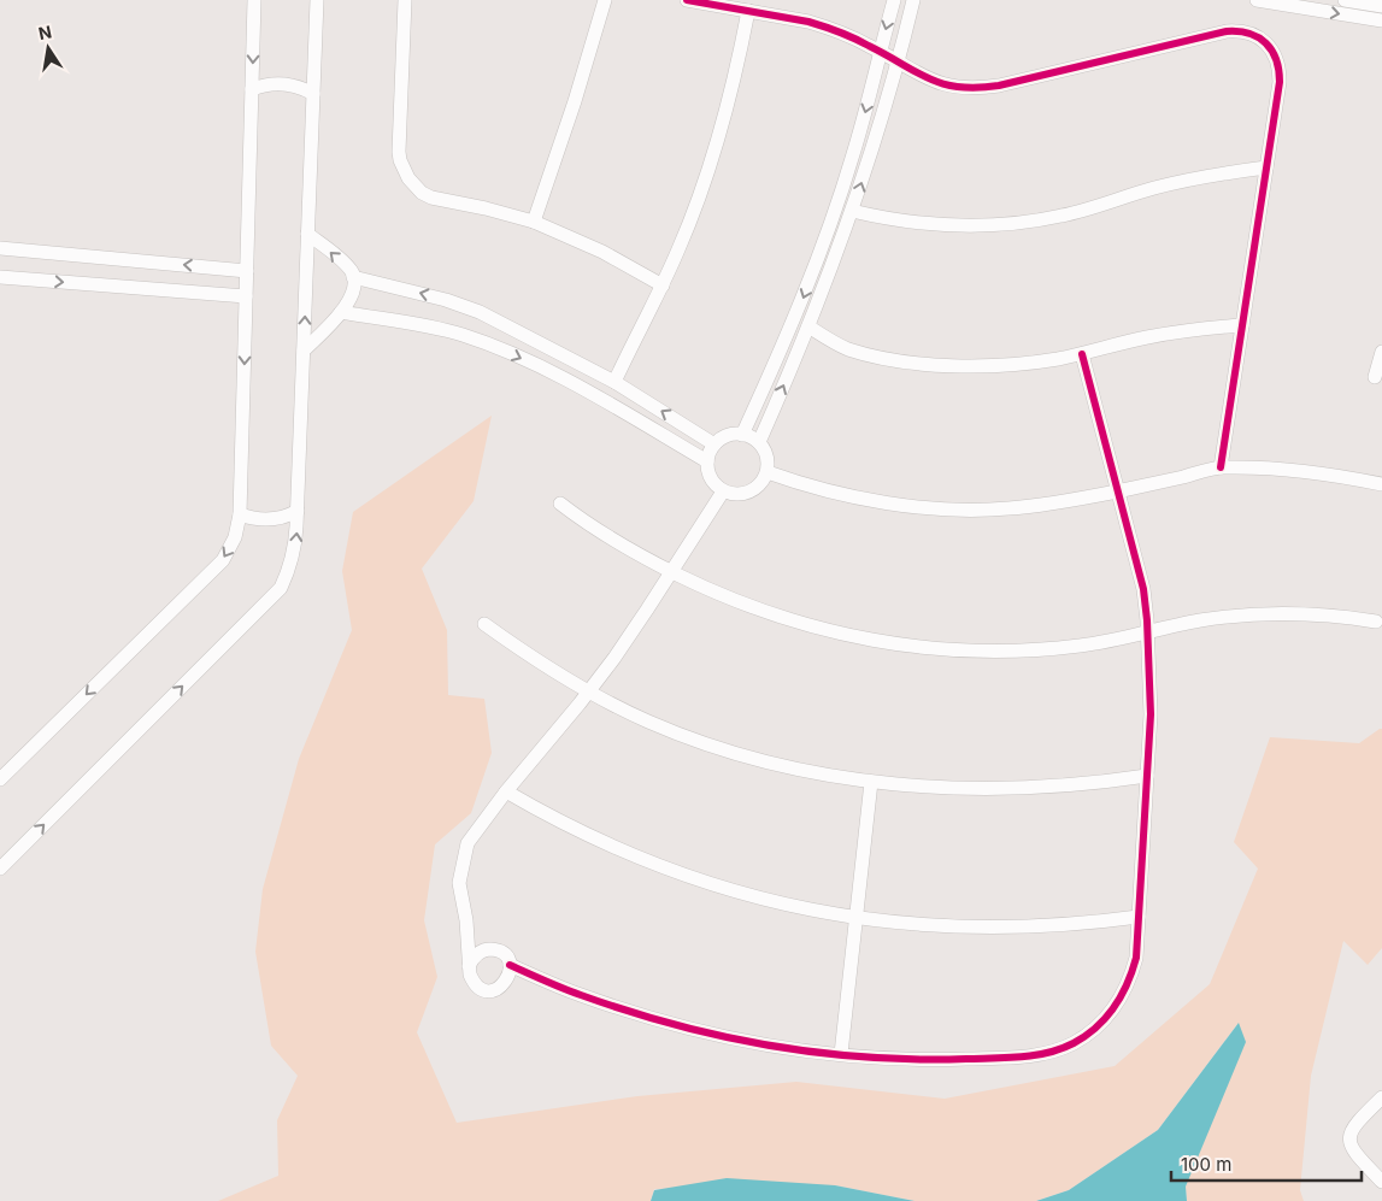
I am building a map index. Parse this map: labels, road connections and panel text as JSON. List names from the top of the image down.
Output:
{
  "scale_bar": "100 m",
  "north": "top"
}
